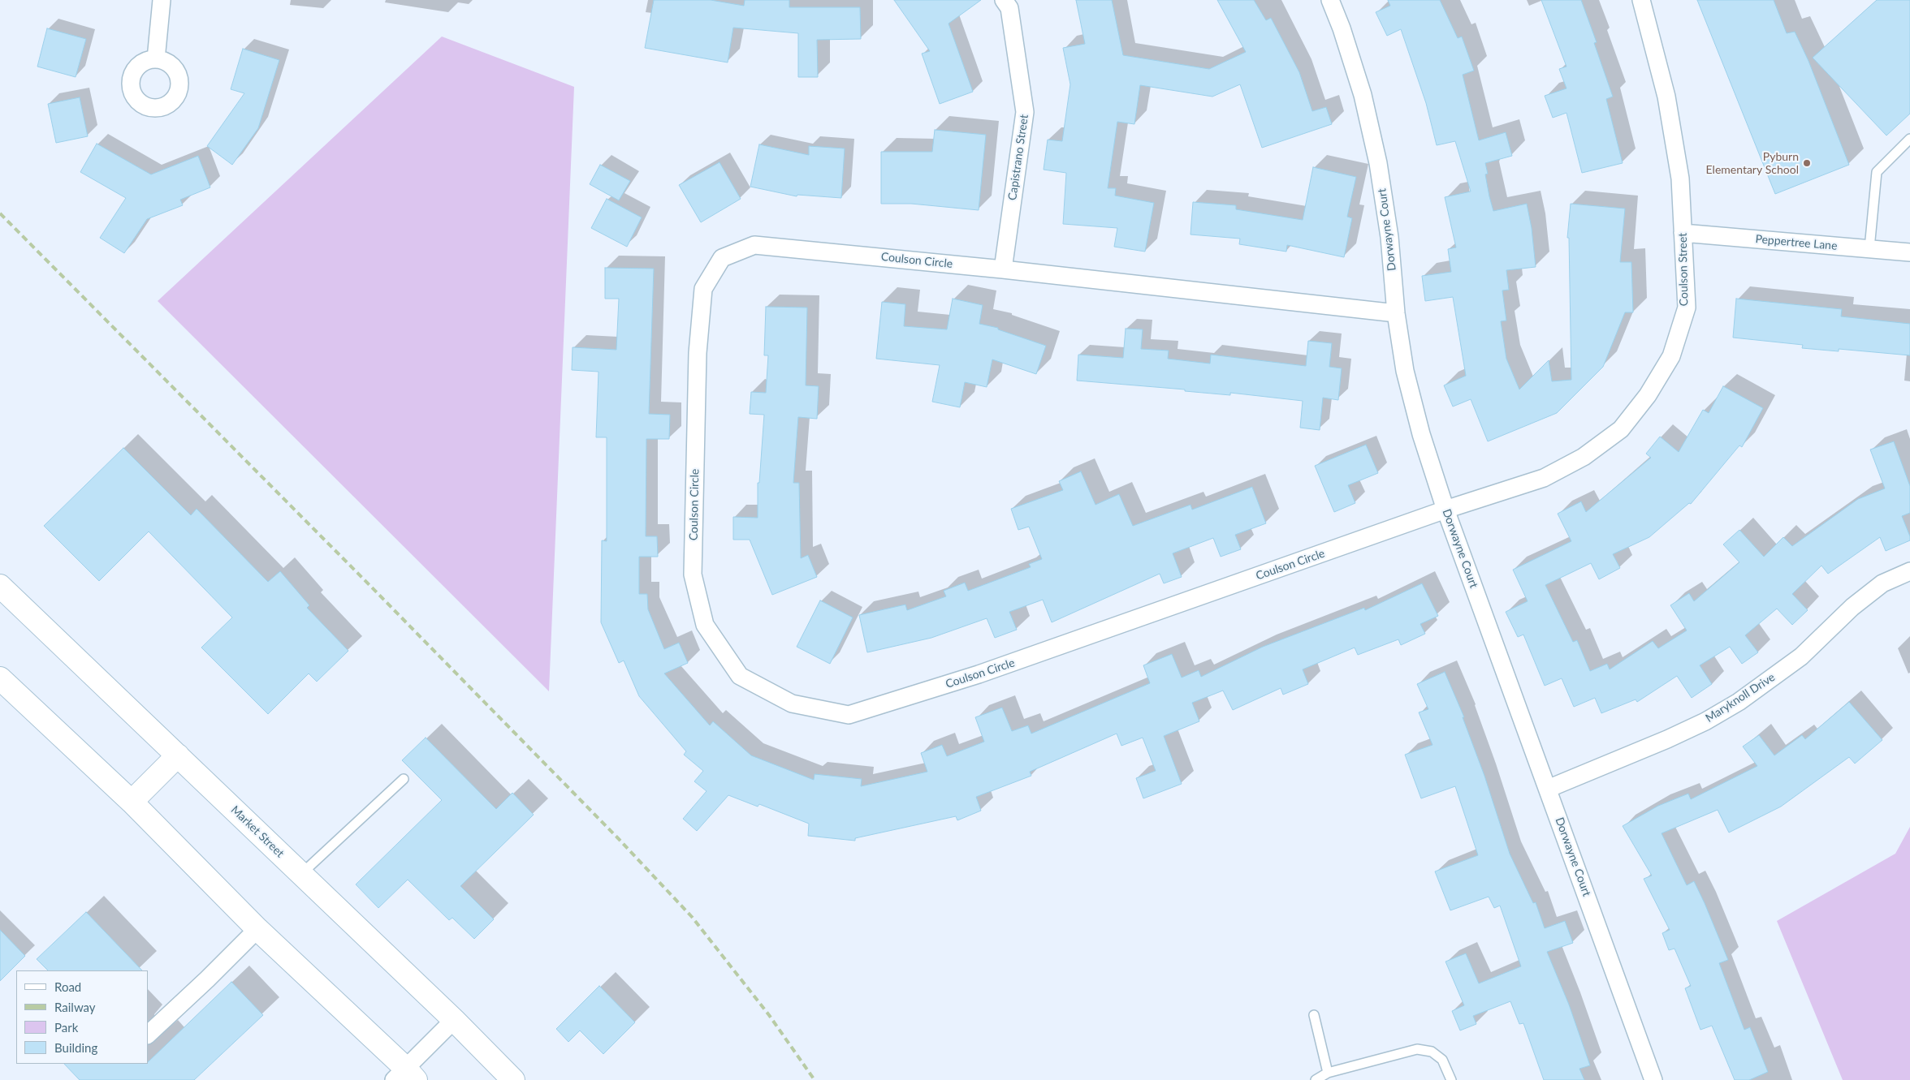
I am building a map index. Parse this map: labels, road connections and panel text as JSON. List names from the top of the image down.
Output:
{
  "streets": {
    "main road": ["Market Street"],
    "street": [
      "Capistrano Street",
      "Dorwayne Court",
      "Peppertree Lane",
      "Coulson Circle",
      "Coulson Street",
      "Maryknoll Drive"
    ]
  },
  "crossings": [
    ["Capistrano Street", "Coulson Circle"],
    ["Dorwayne Court", "Coulson Circle"],
    ["Dorwayne Court", "Coulson Street"],
    ["Dorwayne Court", "Maryknoll Drive"],
    ["Peppertree Lane", "Coulson Street"],
    ["Coulson Circle", "Coulson Street"]
  ],
  "places": ["Pyburn Elementary School"],
  "legend": [
    "Road",
    "Railway",
    "Park",
    "Building"
  ]
}
